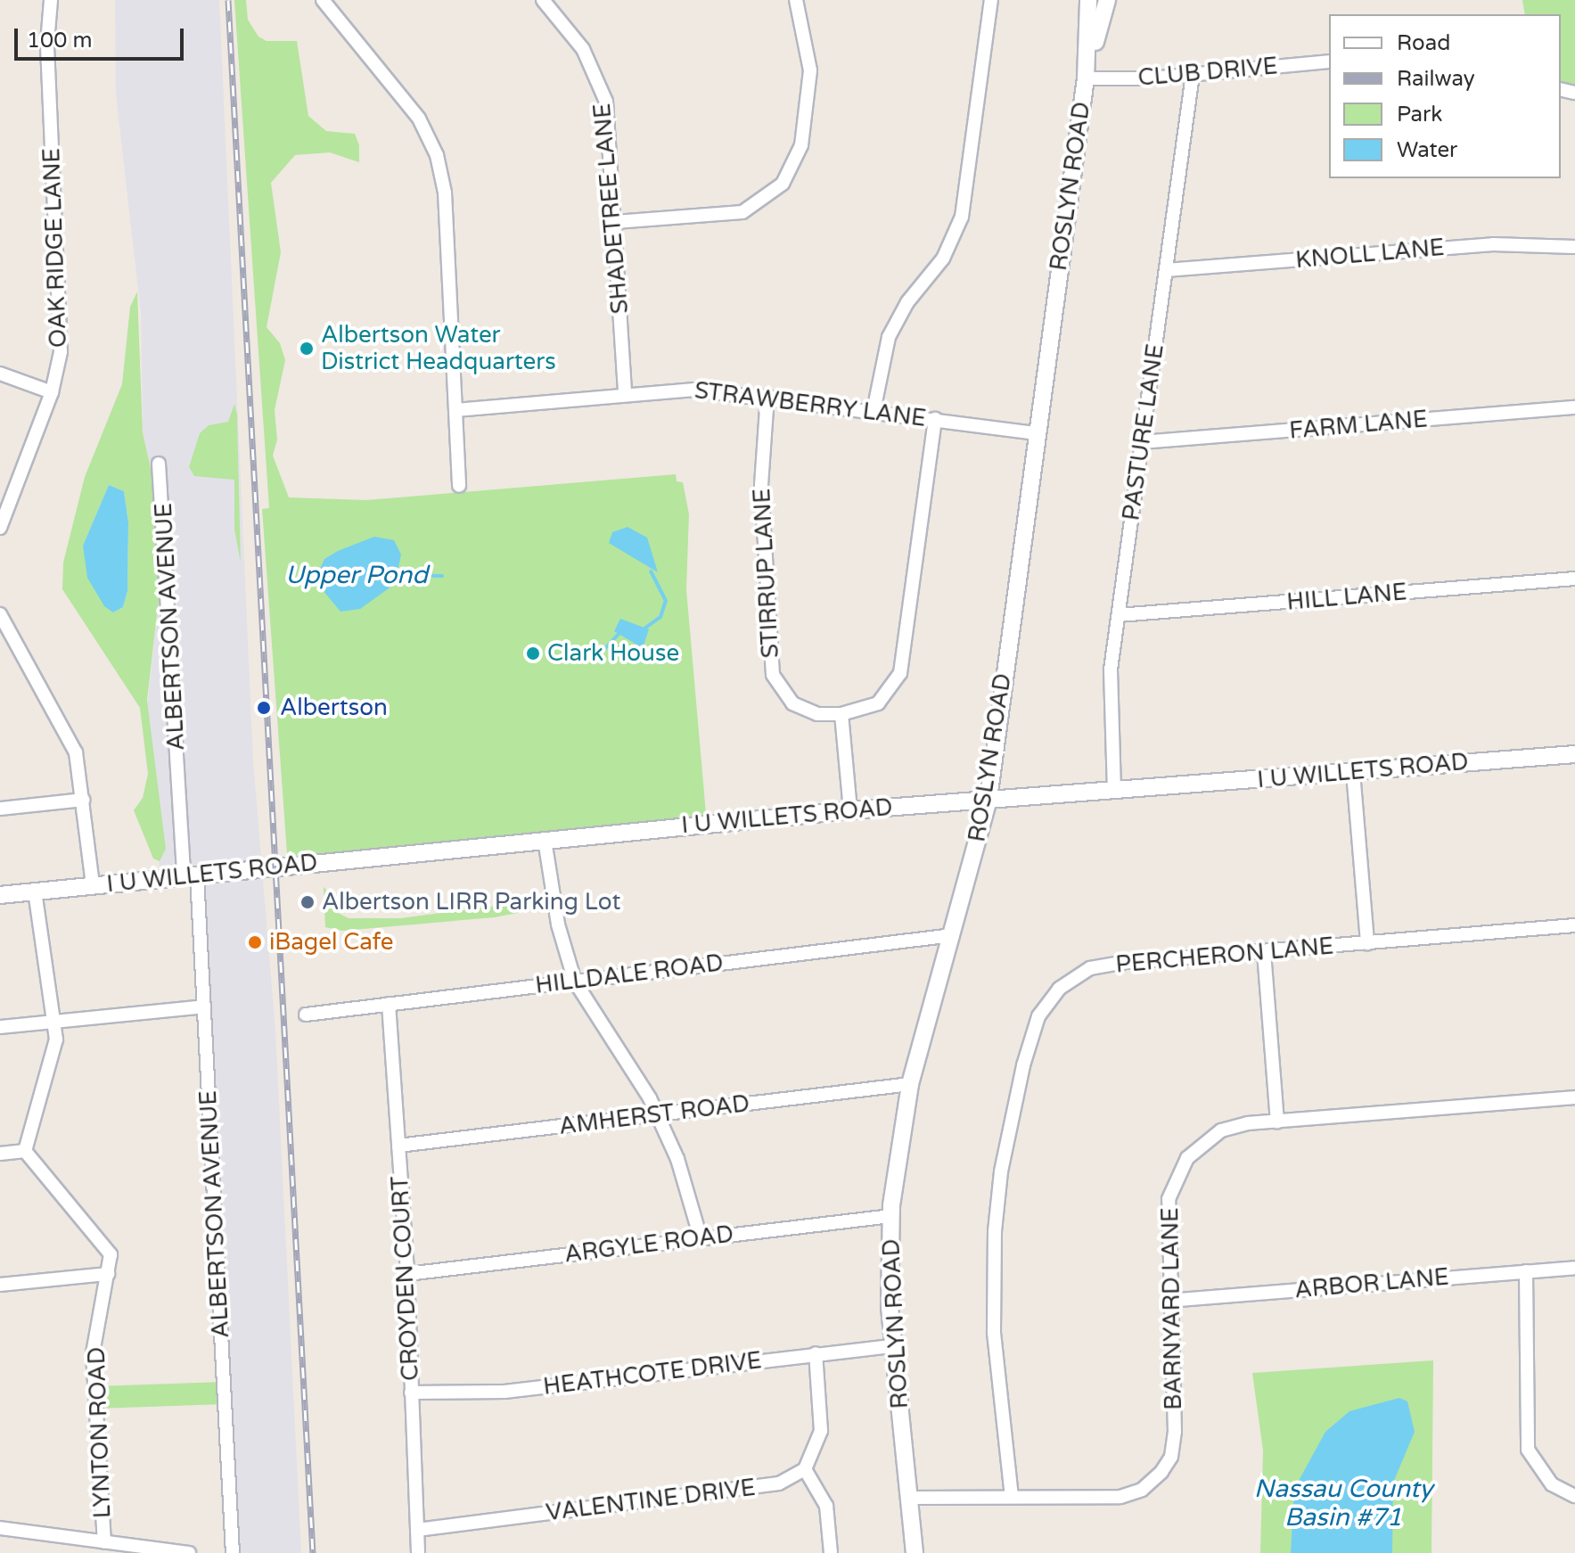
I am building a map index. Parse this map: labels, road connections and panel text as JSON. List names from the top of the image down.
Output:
{
  "streets": {
    "main road": ["ROSLYN ROAD", "I U WILLETS ROAD"],
    "street": [
      "CLUB DRIVE",
      "SHADETREE LANE",
      "OAK RIDGE LANE",
      "KNOLL LANE",
      "STRAWBERRY LANE",
      "FARM LANE",
      "PASTURE LANE",
      "STIRRUP LANE",
      "HILL LANE",
      "ALBERTSON AVENUE",
      "PERCHERON LANE",
      "HILLDALE ROAD",
      "AMHERST ROAD",
      "ARGYLE ROAD",
      "CROYDEN COURT",
      "ARBOR LANE",
      "BARNYARD LANE",
      "HEATHCOTE DRIVE",
      "LYNTON ROAD",
      "VALENTINE DRIVE"
    ]
  },
  "crossings": [
    ["CLUB DRIVE", "ROSLYN ROAD"],
    ["CLUB DRIVE", "PASTURE LANE"],
    ["ROSLYN ROAD", "STRAWBERRY LANE"],
    ["ROSLYN ROAD", "I U WILLETS ROAD"],
    ["ROSLYN ROAD", "HILLDALE ROAD"],
    ["ROSLYN ROAD", "AMHERST ROAD"],
    ["ROSLYN ROAD", "ARGYLE ROAD"],
    ["ROSLYN ROAD", "BARNYARD LANE"],
    ["ROSLYN ROAD", "HEATHCOTE DRIVE"],
    ["SHADETREE LANE", "STRAWBERRY LANE"],
    ["KNOLL LANE", "PASTURE LANE"],
    ["STRAWBERRY LANE", "STIRRUP LANE"],
    ["FARM LANE", "PASTURE LANE"],
    ["PASTURE LANE", "HILL LANE"],
    ["PASTURE LANE", "I U WILLETS ROAD"],
    ["ALBERTSON AVENUE", "I U WILLETS ROAD"],
    ["PERCHERON LANE", "BARNYARD LANE"],
    ["HILLDALE ROAD", "CROYDEN COURT"],
    ["AMHERST ROAD", "CROYDEN COURT"],
    ["ARGYLE ROAD", "CROYDEN COURT"],
    ["CROYDEN COURT", "HEATHCOTE DRIVE"],
    ["CROYDEN COURT", "VALENTINE DRIVE"],
    ["ARBOR LANE", "BARNYARD LANE"]
  ],
  "water": ["Upper Pond", "Nassau County Basin #71"],
  "places": [
    "Albertson Water District Headquarters",
    "Clark House",
    "Albertson",
    "Albertson LIRR Parking Lot",
    "iBagel Cafe"
  ],
  "legend": [
    "Road",
    "Railway",
    "Park",
    "Water"
  ],
  "scale_bar": "100 m"
}
